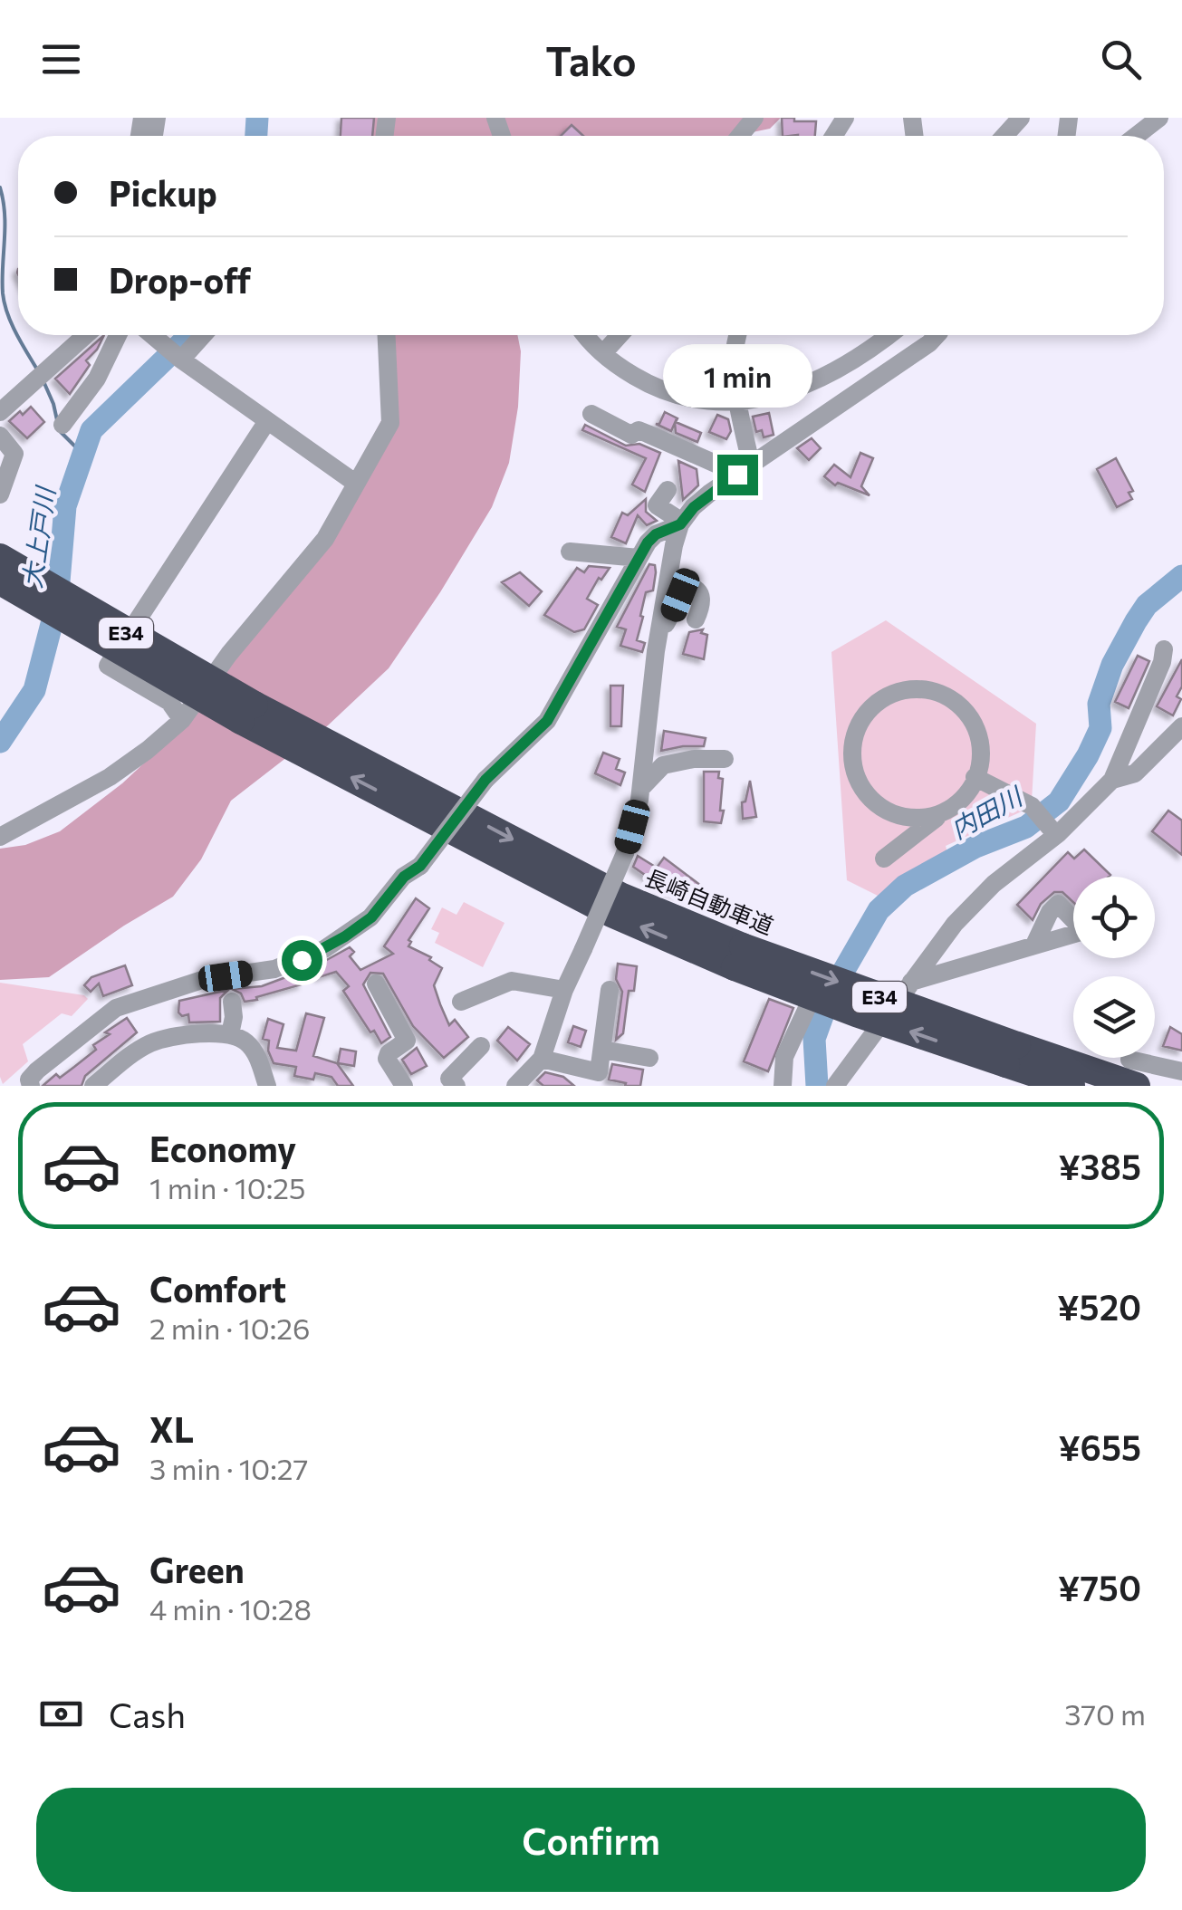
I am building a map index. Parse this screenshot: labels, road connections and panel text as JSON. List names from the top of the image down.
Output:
{
  "streets": {
    "highway": ["E34", "長崎自動車道"]
  },
  "water": ["大上戸川", "内田川"],
  "page": {
    "header": "Tako",
    "banner": ["Pickup", "Drop-off"],
    "bubble": "1 min",
    "list": [
      {
        "name": "Economy",
        "note": "1 min · 10:25",
        "value": "¥385"
      },
      {
        "name": "Comfort",
        "note": "2 min · 10:26",
        "value": "¥520"
      },
      {
        "name": "XL",
        "note": "3 min · 10:27",
        "value": "¥655"
      },
      {
        "name": "Green",
        "note": "4 min · 10:28",
        "value": "¥750"
      }
    ],
    "pay": ["Cash", "370 m"],
    "buttons": "Confirm"
  }
}
